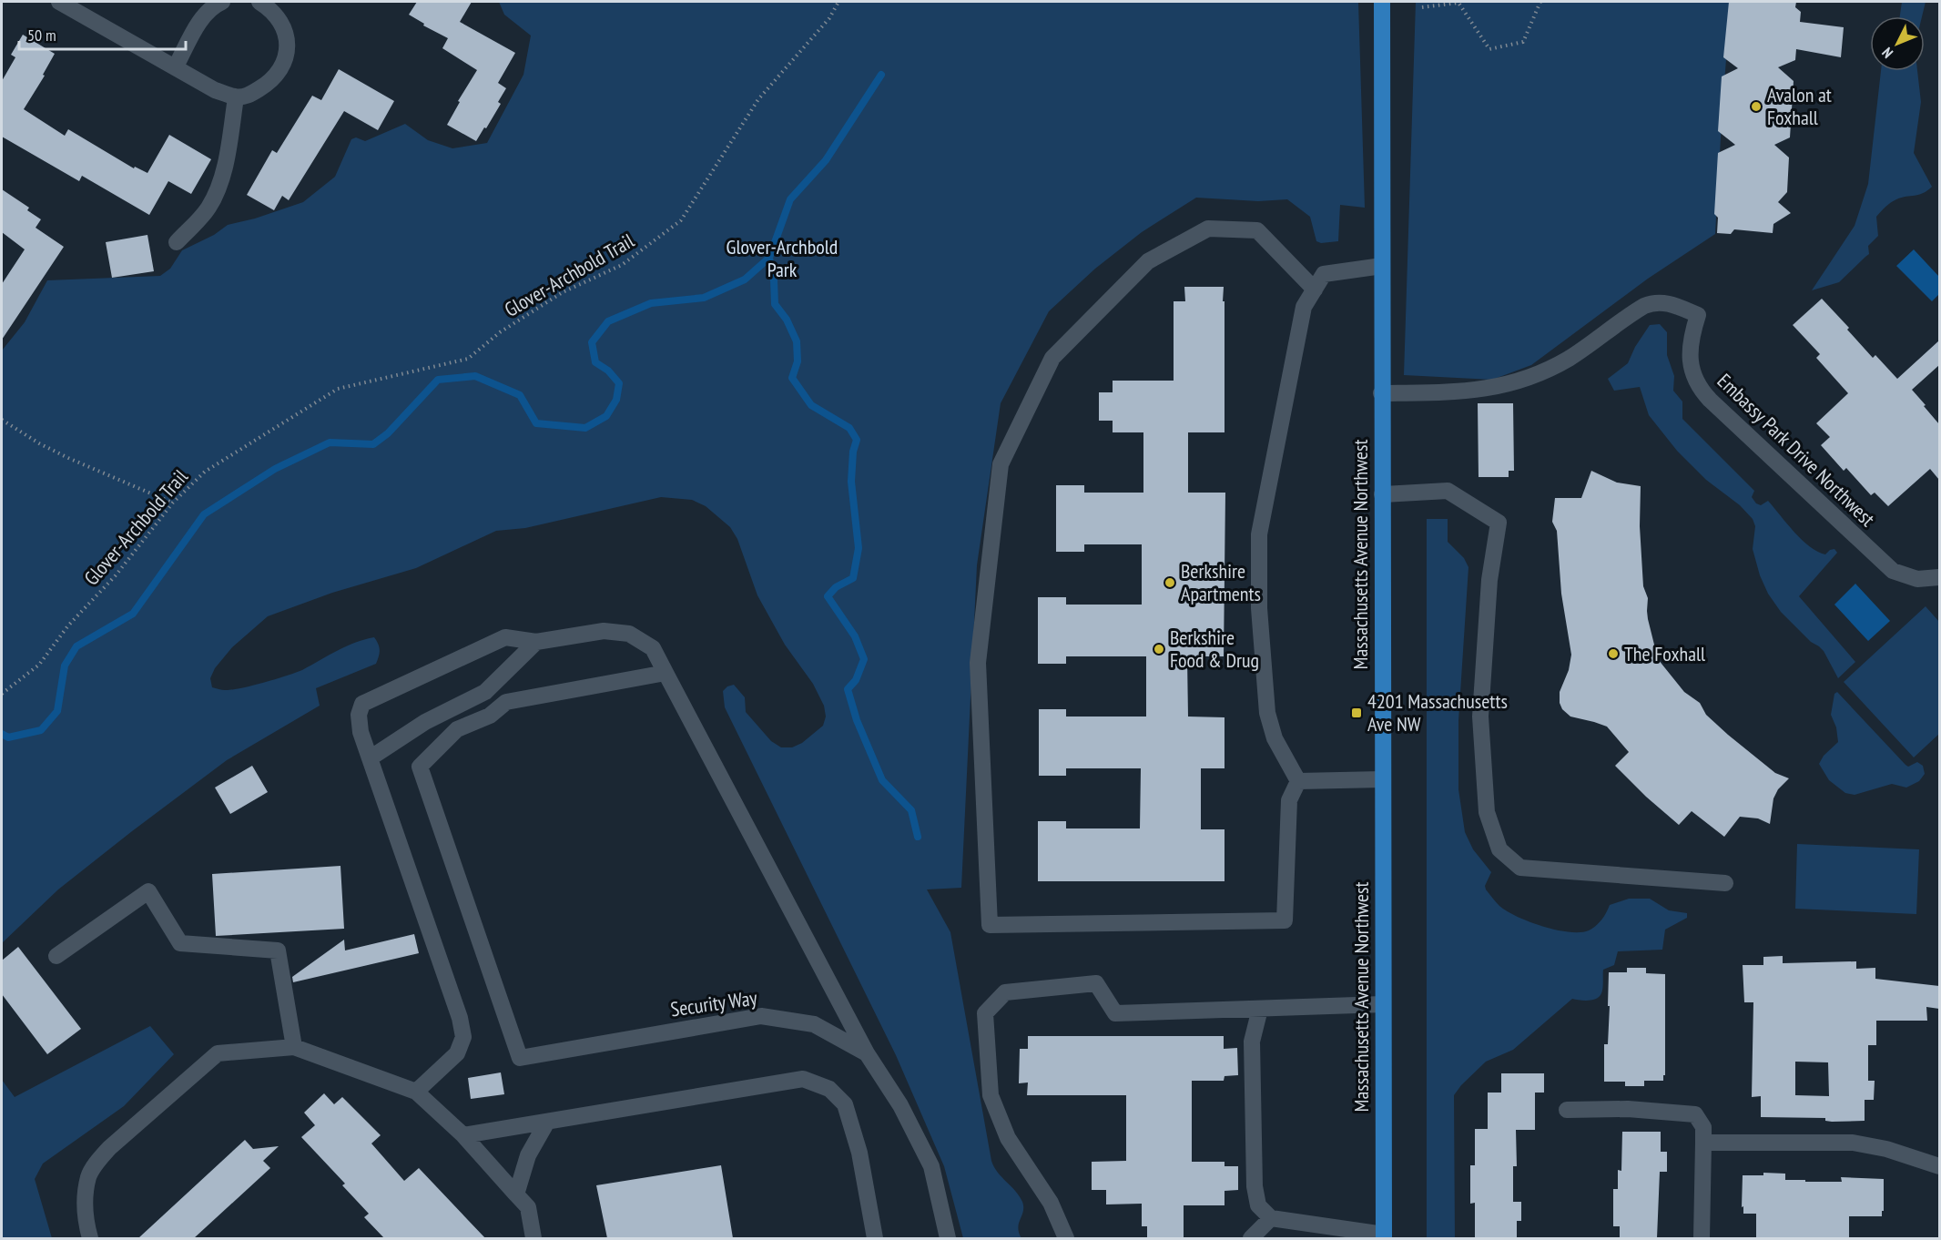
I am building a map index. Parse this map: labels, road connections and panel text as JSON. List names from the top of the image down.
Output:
{
  "streets": {
    "main road": ["Massachusetts Avenue Northwest"],
    "street": ["Embassy Park Drive Northwest", "Security Way"],
    "path": ["Glover-Archbold Trail"]
  },
  "crossings": [
    ["Embassy Park Drive Northwest", "Massachusetts Avenue Northwest"]
  ],
  "parks": ["Glover-Archbold Park"],
  "places": {
    "other": [
      "Avalon at Foxhall",
      "Berkshire Apartments",
      "Berkshire Food & Drug",
      "The Foxhall"
    ],
    "transit": ["4201 Massachusetts Ave NW"]
  },
  "scale_bar": "50 m",
  "north": "bottom left"
}
